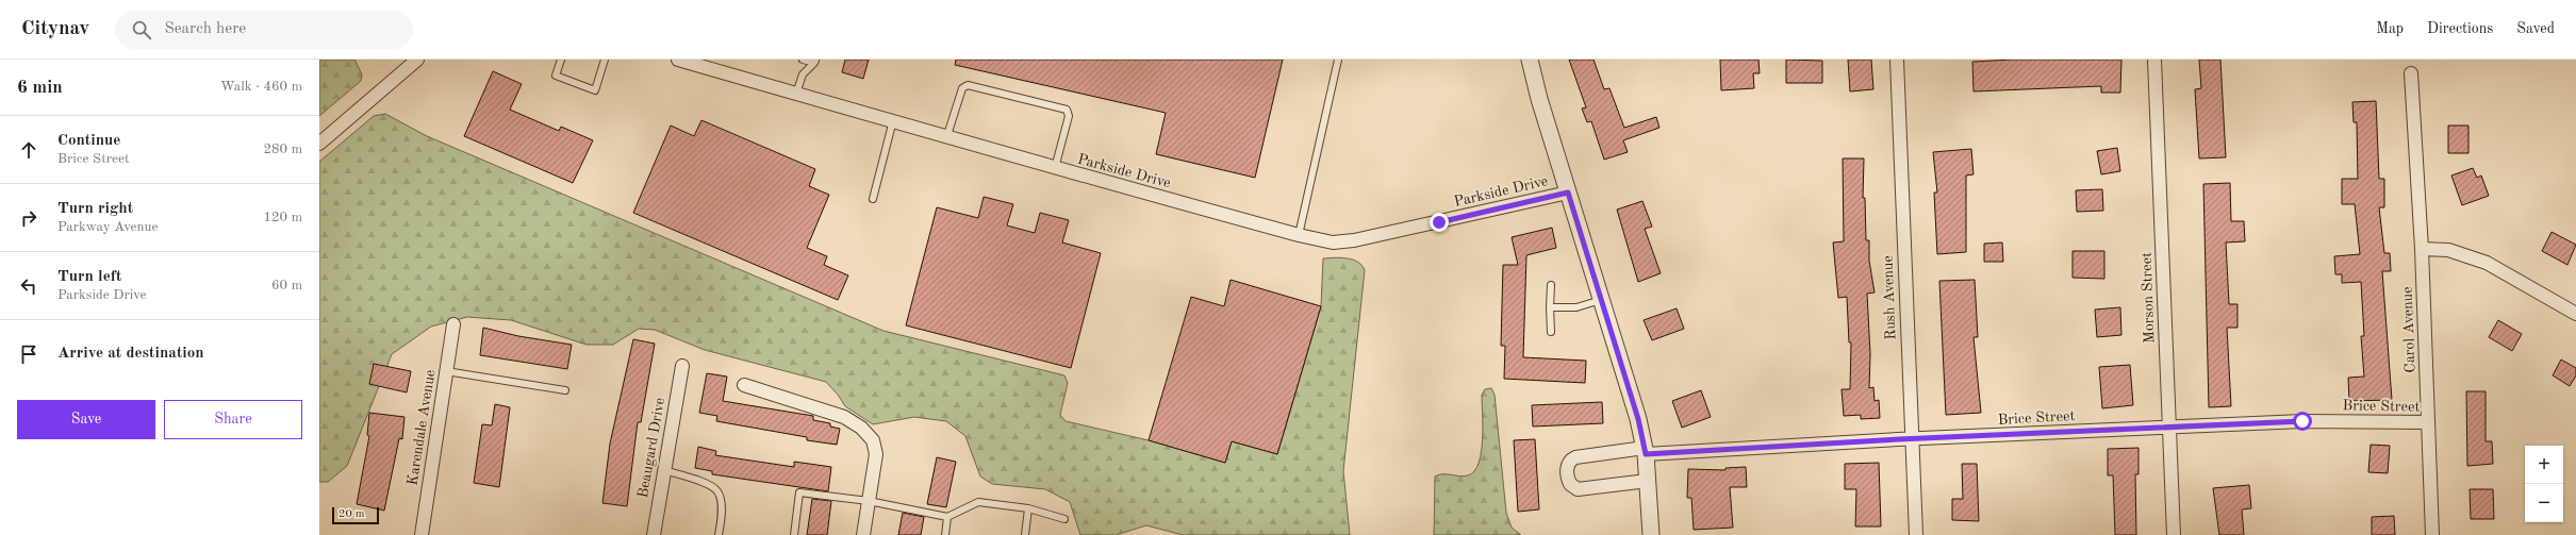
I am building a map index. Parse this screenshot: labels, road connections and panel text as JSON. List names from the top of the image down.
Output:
{
  "streets": {
    "street": [
      "Parkside Drive",
      "Rush Avenue",
      "Morson Street",
      "Carol Avenue",
      "Brice Street",
      "Karendale Avenue",
      "Beaugard Drive"
    ]
  },
  "crossings": [
    ["Rush Avenue", "Brice Street"],
    ["Morson Street", "Brice Street"],
    ["Carol Avenue", "Brice Street"]
  ],
  "scale_bar": "20 m",
  "page": {
    "header": "Citynav",
    "search": "Search here",
    "nav": ["Map", "Directions", "Saved"],
    "heading": ["6 min", "Walk · 460 m"],
    "list": [
      ["Continue", "Brice Street", "280 m"],
      ["Turn right", "Parkway Avenue", "120 m"],
      ["Turn left", "Parkside Drive", "60 m"],
      "Arrive at destination"
    ],
    "buttons": ["Save", "Share"],
    "map_buttons": ["+", "−"],
    "scale": "20 m"
  }
}
